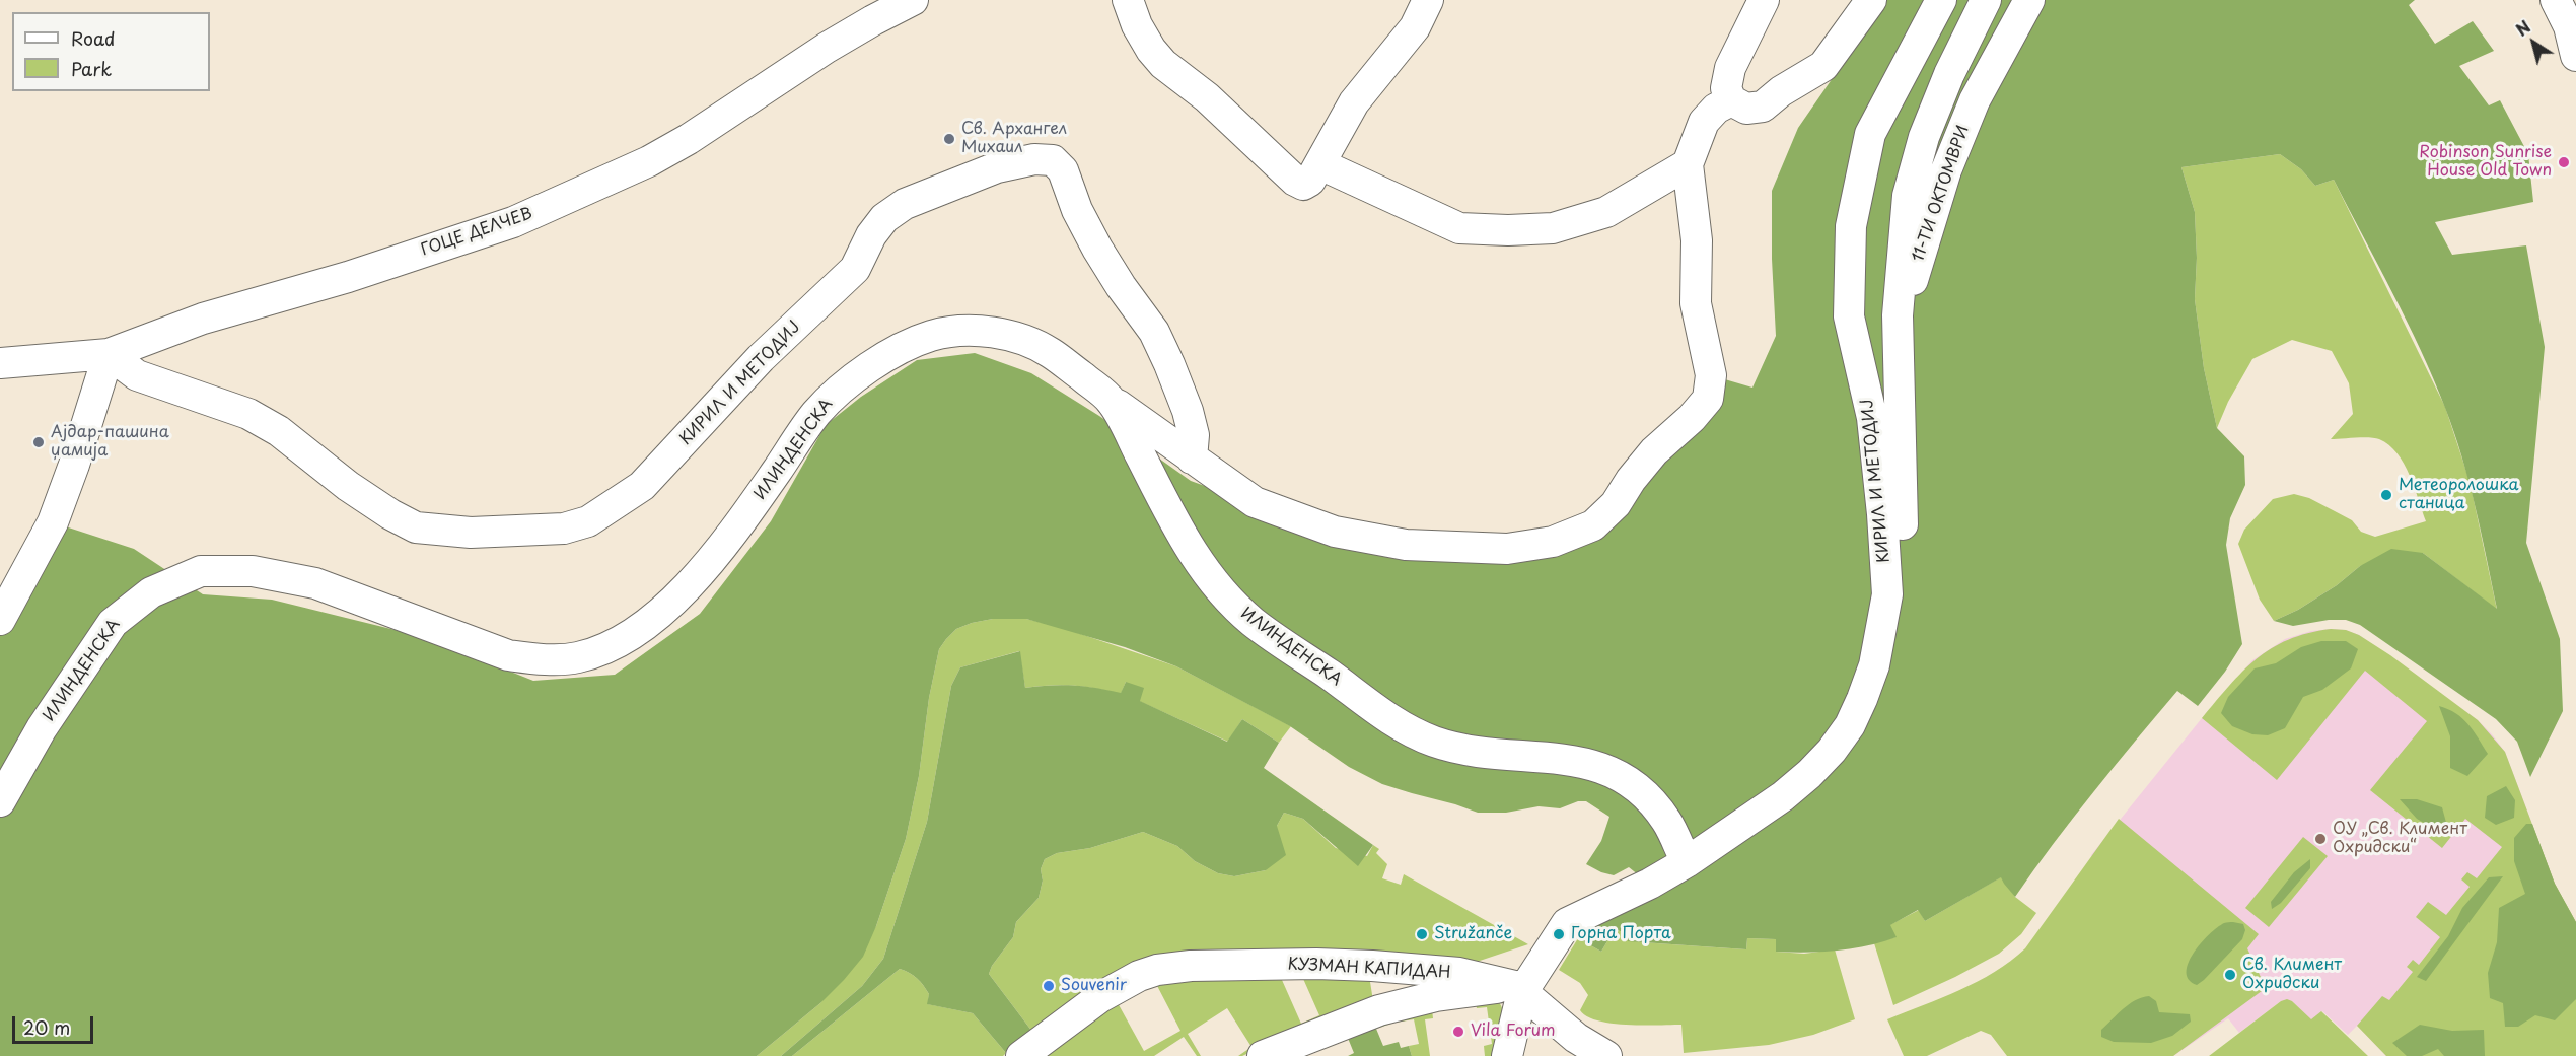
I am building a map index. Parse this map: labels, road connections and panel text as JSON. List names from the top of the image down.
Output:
{
  "streets": {
    "street": [
      "11-ТИ ОКТОМВРИ",
      "ГОЦЕ ДЕЛЧЕВ",
      "КИРИЛ И МЕТОДИЈ",
      "ИЛИНДЕНСКА",
      "КУЗМАН КАПИДАН"
    ]
  },
  "crossings": [
    ["ГОЦЕ ДЕЛЧЕВ", "КИРИЛ И МЕТОДИЈ"],
    ["КИРИЛ И МЕТОДИЈ", "ИЛИНДЕНСКА"]
  ],
  "places": [
    "Св. Архангел Михаил",
    "Robinson Sunrise House Old Town",
    "Ајдар-пашина џамија",
    "Метеоролошка станица",
    "ОУ „Св. Климент Охридски“",
    "Stružanče",
    "Горна Порта",
    "Св. Климент Охридски",
    "Souvenir",
    "Vila Forum"
  ],
  "legend": ["Road", "Park"],
  "scale_bar": "20 m",
  "north": "top left"
}
